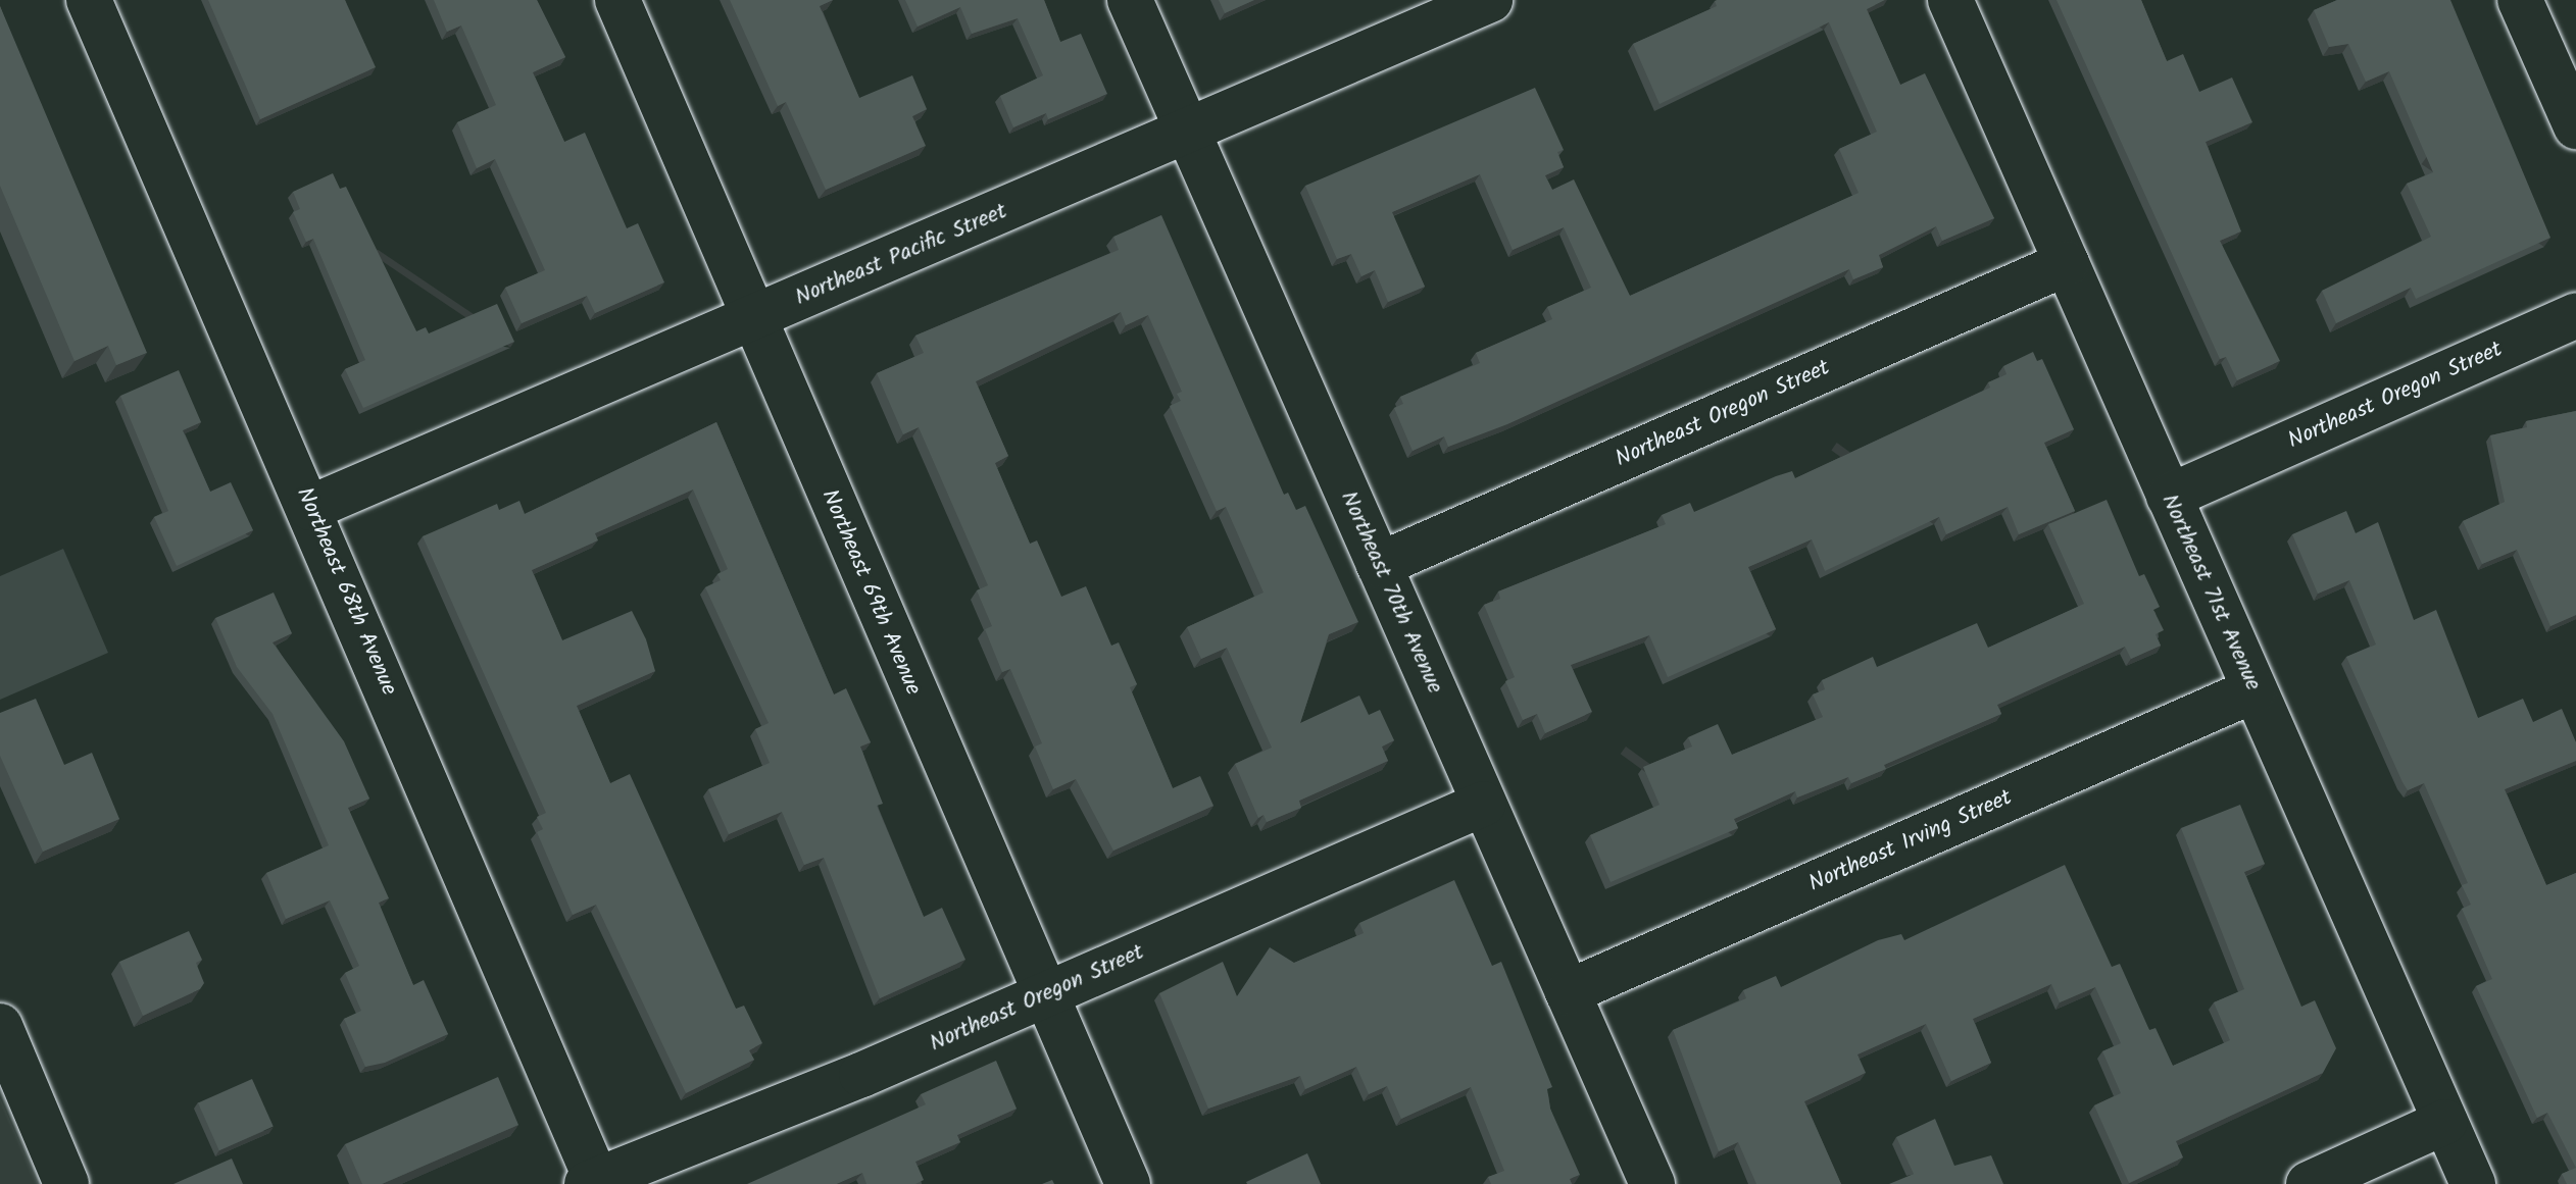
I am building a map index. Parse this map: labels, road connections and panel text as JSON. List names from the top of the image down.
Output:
{
  "streets": {
    "street": [
      "Northeast Pacific Street",
      "Northeast Oregon Street",
      "Northeast 68th Avenue",
      "Northeast 69th Avenue",
      "Northeast 70th Avenue",
      "Northeast 71st Avenue",
      "Northeast Irving Street"
    ]
  },
  "crossings": [
    ["Northeast Pacific Street", "Northeast 68th Avenue"],
    ["Northeast Pacific Street", "Northeast 69th Avenue"],
    ["Northeast Pacific Street", "Northeast 70th Avenue"],
    ["Northeast Oregon Street", "Northeast 68th Avenue"],
    ["Northeast Oregon Street", "Northeast 69th Avenue"],
    ["Northeast Oregon Street", "Northeast 70th Avenue"],
    ["Northeast Oregon Street", "Northeast 71st Avenue"],
    ["Northeast 70th Avenue", "Northeast Irving Street"],
    ["Northeast 71st Avenue", "Northeast Irving Street"]
  ]
}
